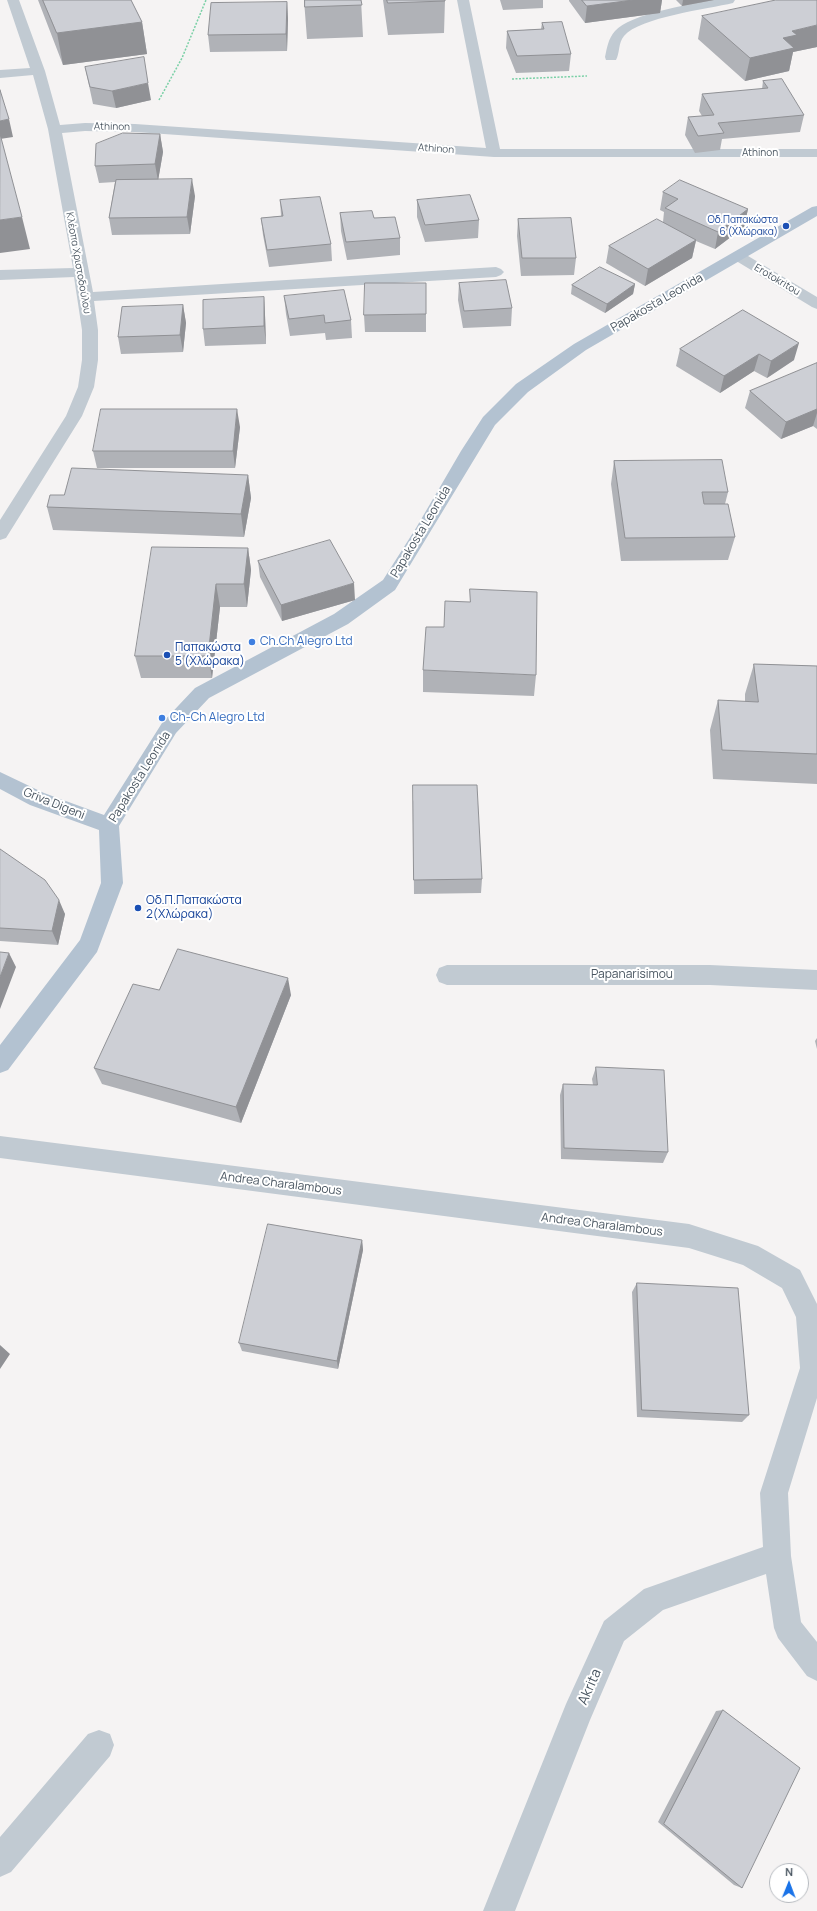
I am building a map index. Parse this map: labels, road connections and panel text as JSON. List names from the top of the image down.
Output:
{
  "streets": {
    "main road": ["Papakosta Leonida", "Griva Digeni"],
    "street": [
      "Athinon",
      "Κλέοπα Χριστοδούλου",
      "Erotokritou",
      "Papanarisimou",
      "Andrea Charalambous",
      "Akrita"
    ]
  },
  "crossings": [
    ["Athinon", "Κλέοπα Χριστοδούλου"],
    ["Erotokritou", "Papakosta Leonida"],
    ["Papakosta Leonida", "Griva Digeni"],
    ["Andrea Charalambous", "Akrita"]
  ],
  "places": [
    "Οδ.Παπακώστα 6 (Χλώρακα)",
    "Ch.Ch Alegro Ltd",
    "Παπακώστα 5 (Χλώρακα)",
    "Ch-Ch Alegro Ltd",
    "Οδ.Π.Παπακώστα 2(Χλώρακα)"
  ],
  "north": "top"
}
